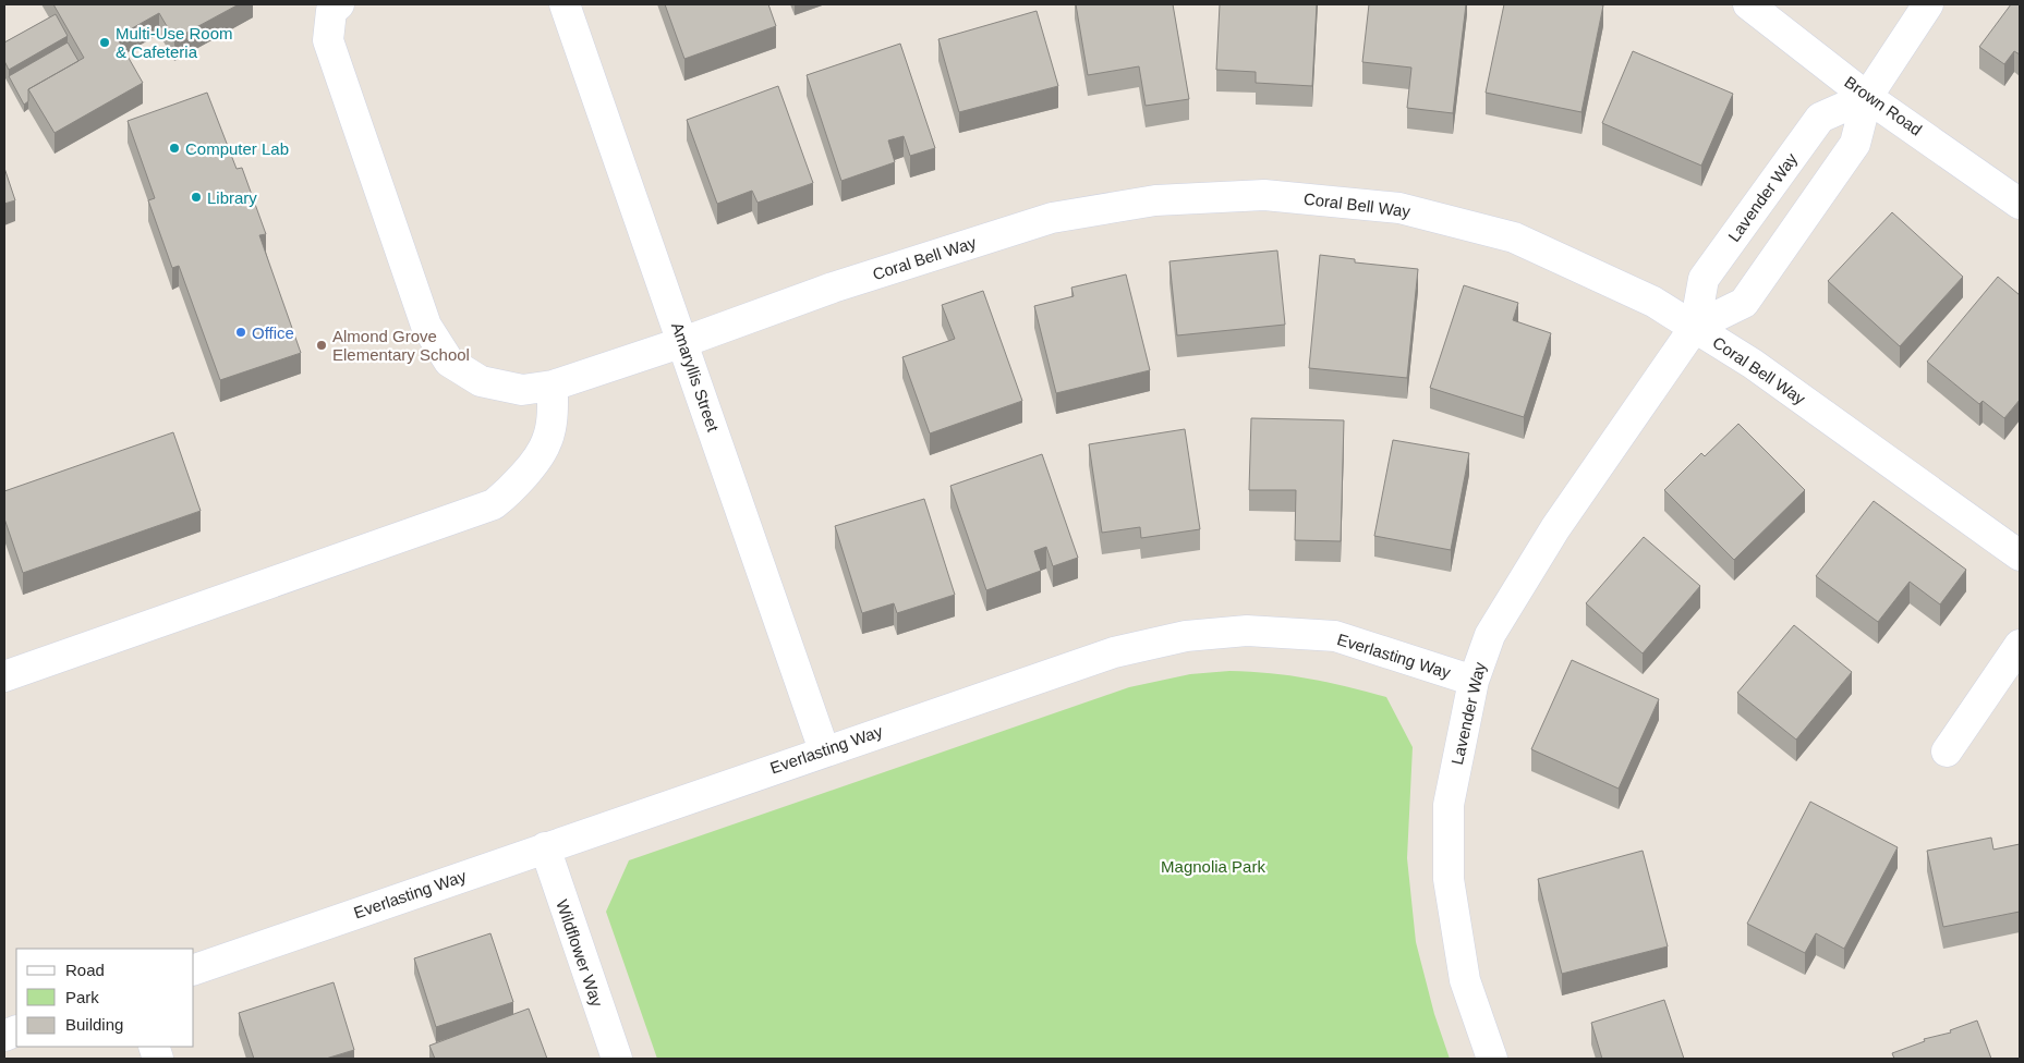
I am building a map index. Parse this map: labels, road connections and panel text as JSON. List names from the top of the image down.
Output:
{
  "streets": {
    "street": [
      "Brown Road",
      "Lavender Way",
      "Coral Bell Way",
      "Amaryllis Street",
      "Everlasting Way",
      "Wildflower Way"
    ]
  },
  "crossings": [
    ["Brown Road", "Lavender Way"],
    ["Lavender Way", "Coral Bell Way"],
    ["Lavender Way", "Everlasting Way"],
    ["Coral Bell Way", "Amaryllis Street"],
    ["Amaryllis Street", "Everlasting Way"],
    ["Everlasting Way", "Wildflower Way"]
  ],
  "parks": ["Magnolia Park"],
  "places": [
    "Multi-Use Room & Cafeteria",
    "Computer Lab",
    "Library",
    "Office",
    "Almond Grove Elementary School"
  ],
  "legend": ["Road", "Park", "Building"]
}
